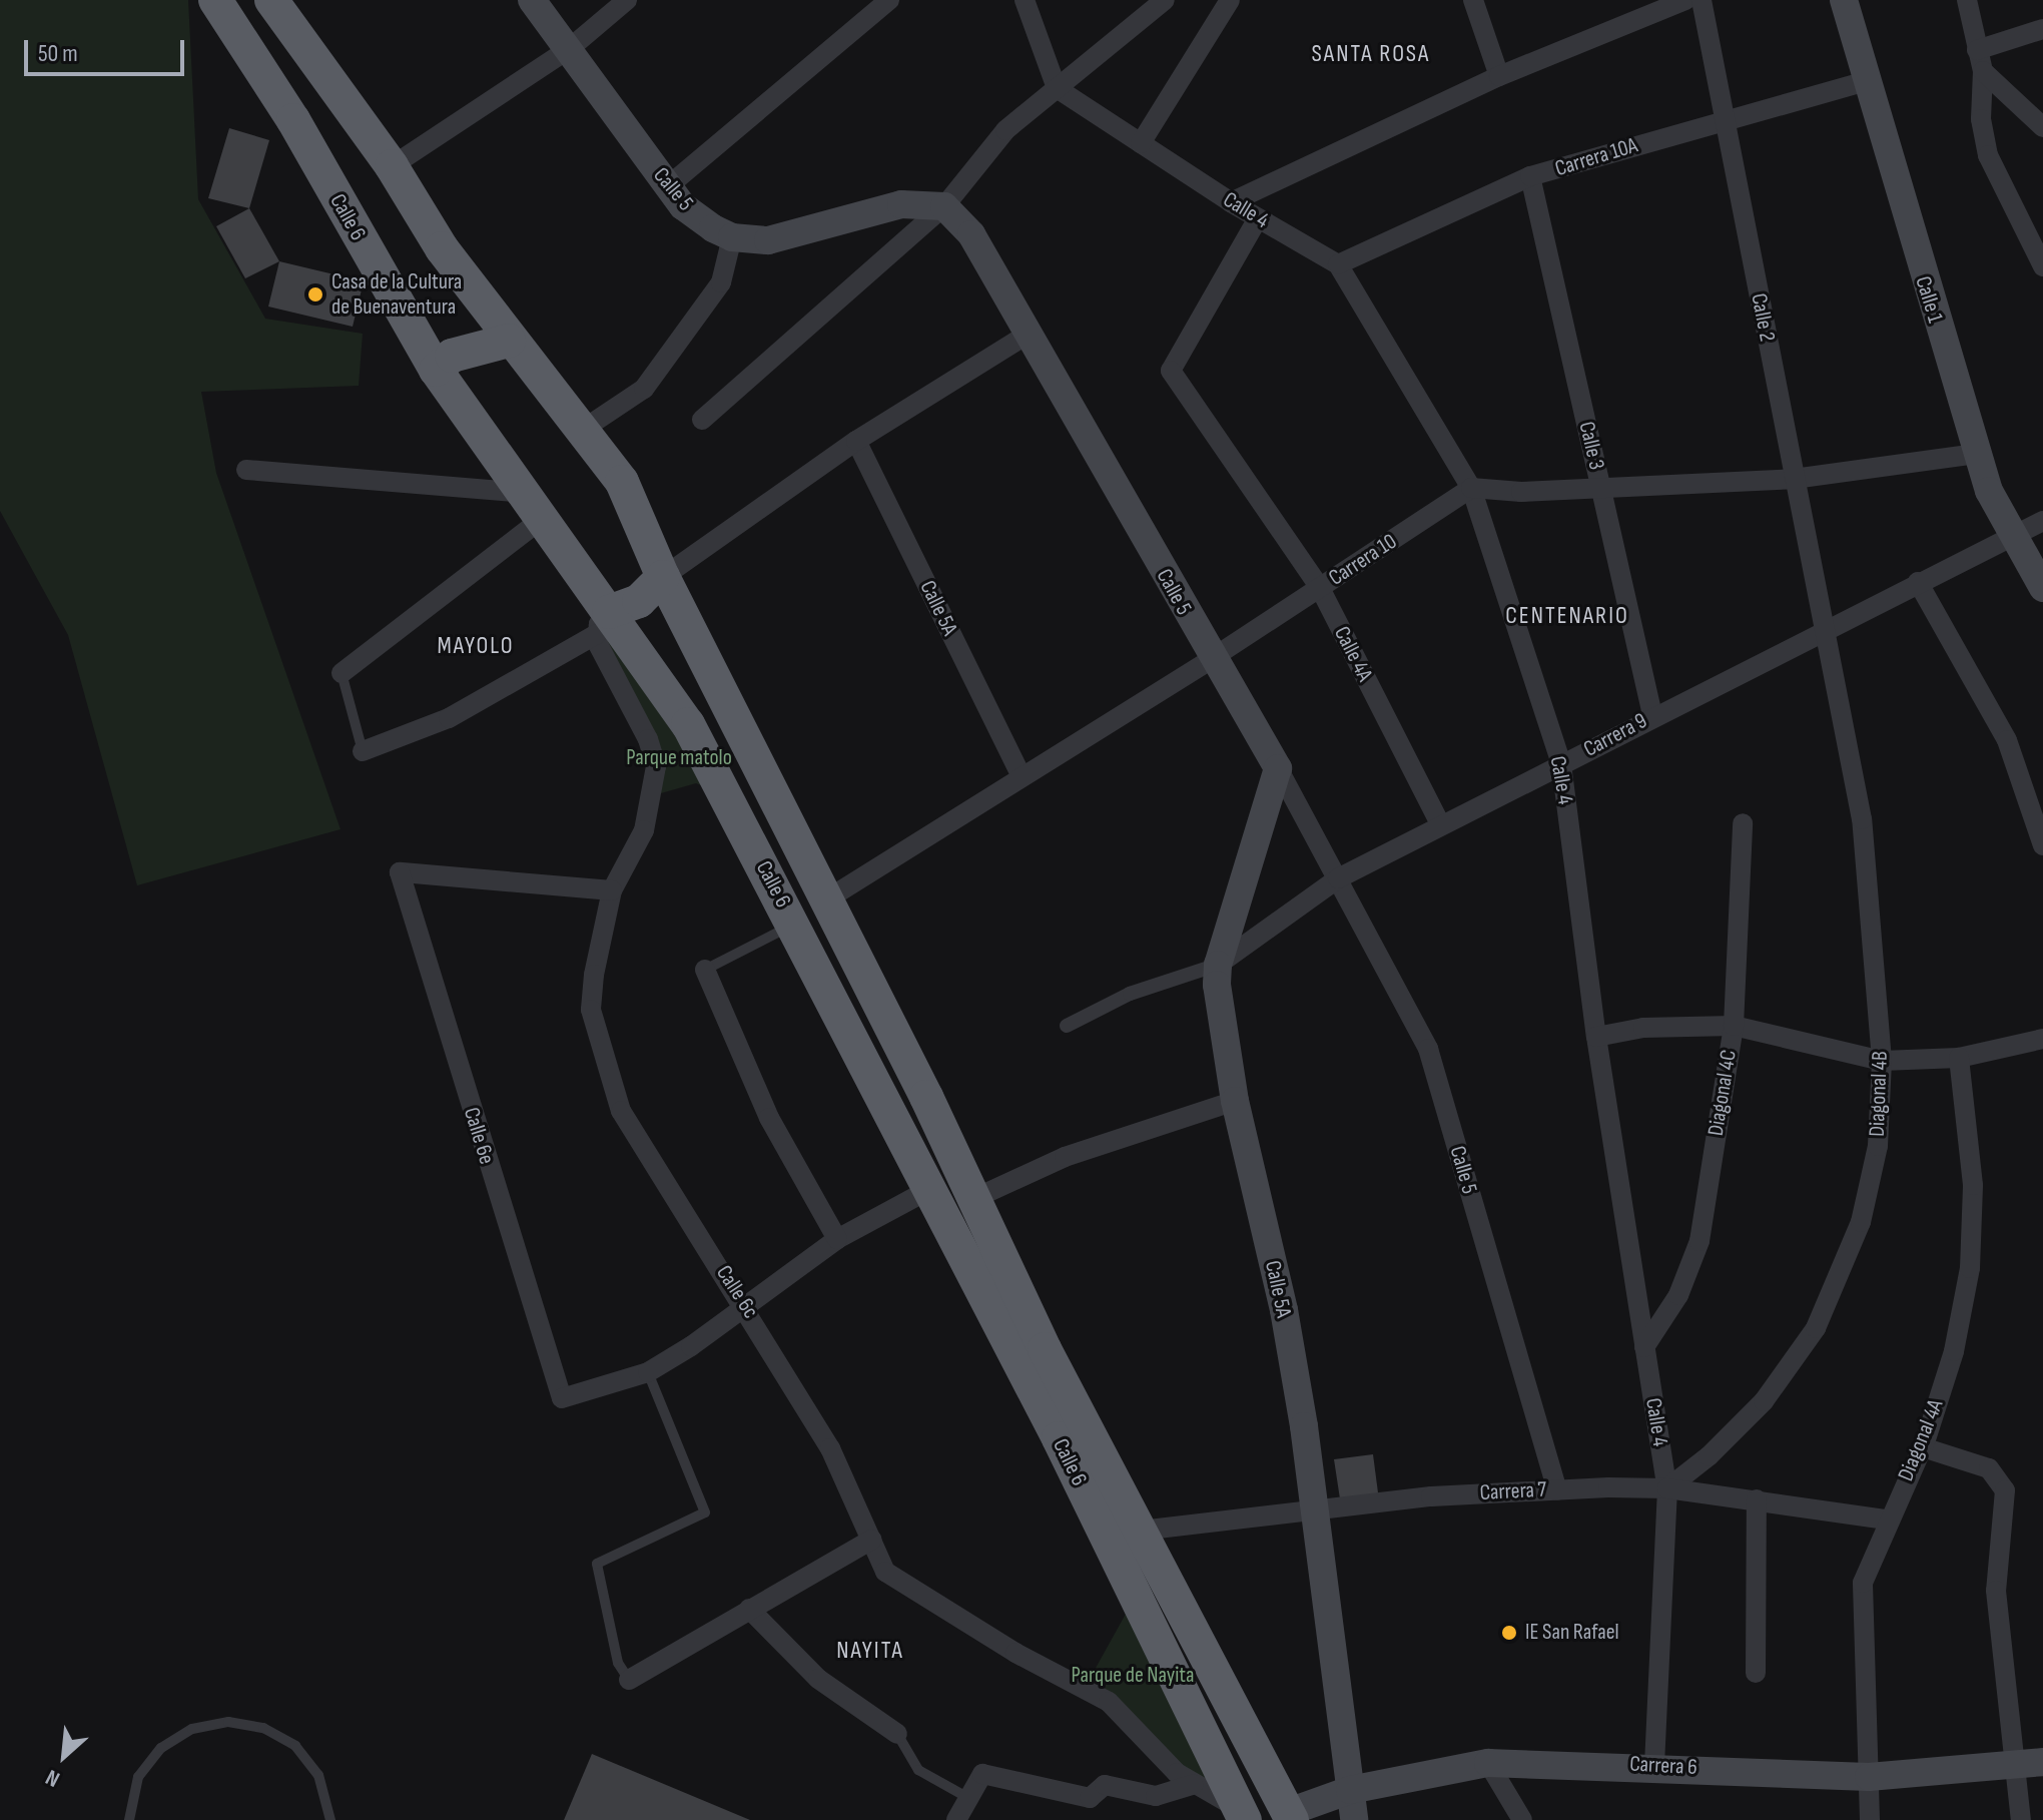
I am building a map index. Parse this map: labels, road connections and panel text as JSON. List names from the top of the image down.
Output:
{
  "streets": {
    "highway": ["Calle 6"],
    "main road": [
      "Calle 5",
      "Calle 1",
      "Calle 5A",
      "Carrera 6"
    ],
    "street": [
      "Carrera 10A",
      "Calle 4",
      "Calle 2",
      "Calle 3",
      "Carrera 10",
      "Calle 4A",
      "Carrera 9",
      "Diagonal 4C",
      "Diagonal 4B",
      "Calle 6e",
      "Calle 6c",
      "Diagonal 4A",
      "Carrera 7"
    ]
  },
  "crossings": [
    ["Carrera 10A", "Calle 4"],
    ["Carrera 10A", "Calle 1"],
    ["Carrera 10A", "Calle 2"],
    ["Carrera 10A", "Calle 3"],
    ["Calle 5", "Carrera 10"],
    ["Calle 5", "Calle 5A"],
    ["Calle 5", "Carrera 9"],
    ["Calle 5", "Carrera 7"],
    ["Calle 4", "Carrera 10"],
    ["Calle 4", "Calle 4A"],
    ["Calle 4", "Carrera 9"],
    ["Calle 4", "Diagonal 4C"],
    ["Calle 4", "Diagonal 4B"],
    ["Calle 4", "Carrera 7"],
    ["Calle 4", "Carrera 6"],
    ["Calle 6", "Carrera 10"],
    ["Calle 6", "Calle 6c"],
    ["Calle 6", "Carrera 7"],
    ["Calle 6", "Carrera 6"],
    ["Calle 1", "Carrera 9"],
    ["Calle 2", "Carrera 9"],
    ["Calle 2", "Diagonal 4B"],
    ["Calle 3", "Carrera 9"],
    ["Carrera 10", "Calle 5A"],
    ["Carrera 10", "Calle 4A"],
    ["Calle 5A", "Carrera 9"],
    ["Calle 5A", "Carrera 7"],
    ["Calle 5A", "Carrera 6"],
    ["Calle 4A", "Carrera 9"],
    ["Carrera 9", "Diagonal 4B"],
    ["Diagonal 4B", "Carrera 7"],
    ["Calle 6e", "Calle 6c"],
    ["Diagonal 4A", "Carrera 7"],
    ["Diagonal 4A", "Carrera 6"]
  ],
  "districts": [
    "SANTA ROSA",
    "CENTENARIO",
    "MAYOLO",
    "NAYITA"
  ],
  "parks": ["Parque matolo", "Parque de Nayita"],
  "places": ["Casa de la Cultura de Buenaventura", "IE San Rafael"],
  "scale_bar": "50 m",
  "north": "bottom left"
}
